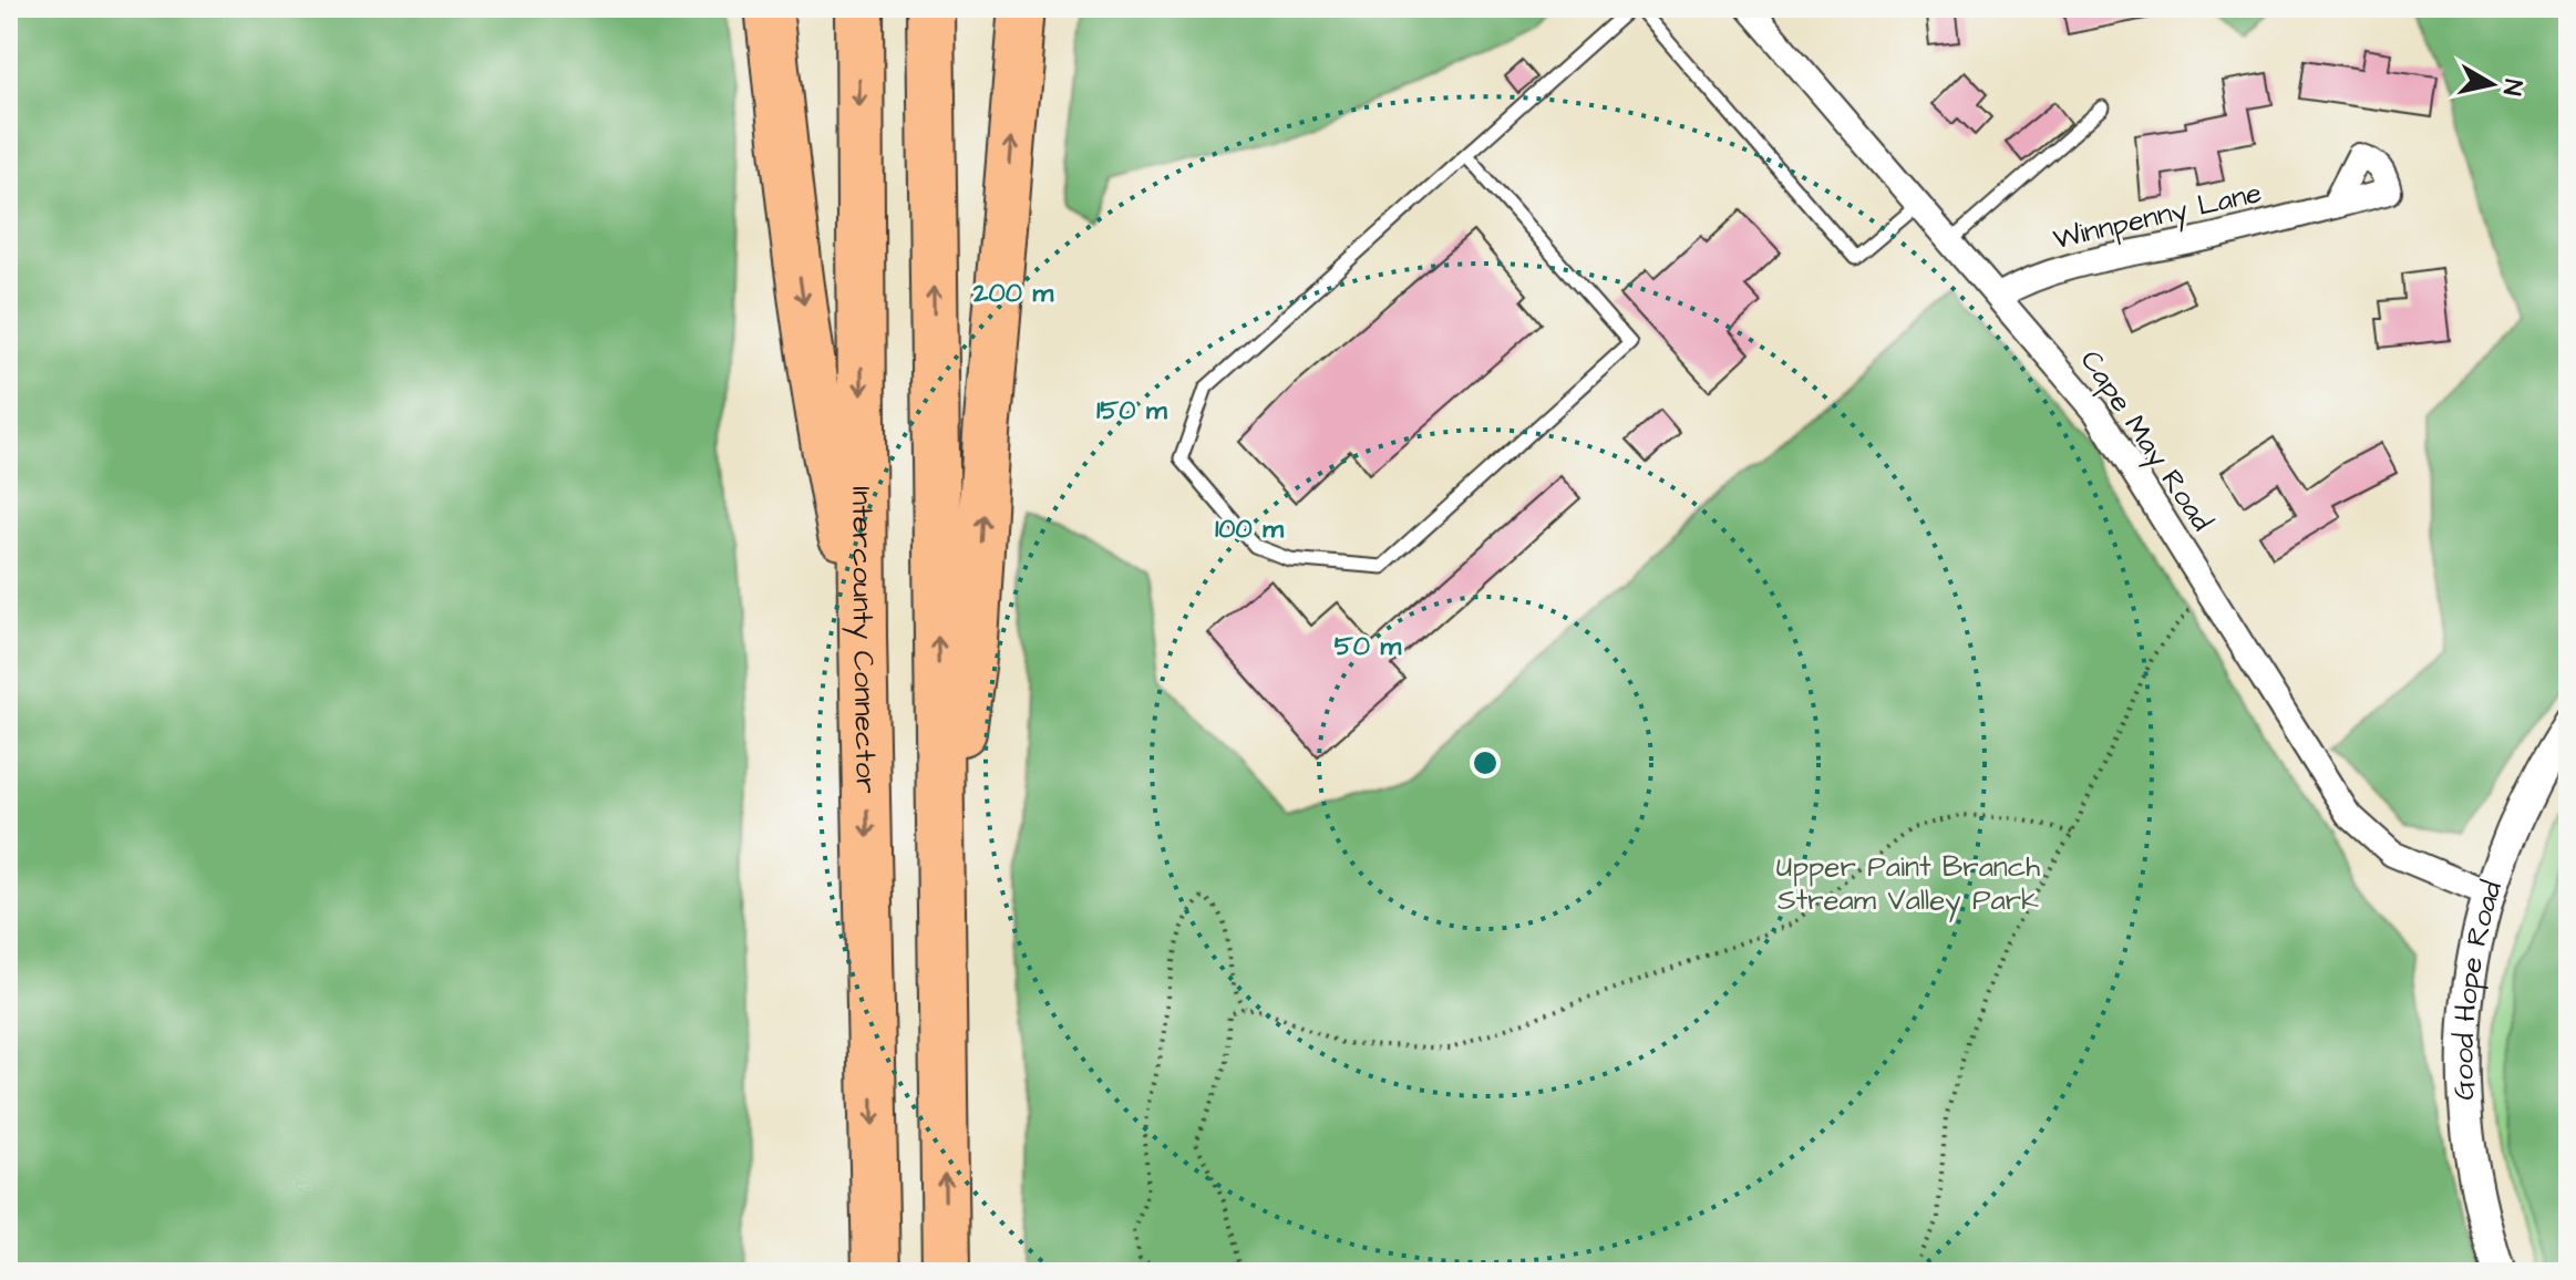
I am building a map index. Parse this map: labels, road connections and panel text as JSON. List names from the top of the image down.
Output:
{
  "streets": {
    "highway": ["Intercounty Connector"],
    "street": ["Winnpenny Lane", "Cape May Road", "Good Hope Road"]
  },
  "crossings": [
    ["Winnpenny Lane", "Cape May Road"],
    ["Cape May Road", "Good Hope Road"]
  ],
  "parks": ["Upper Paint Branch Stream Valley Park"],
  "north": "right",
  "rings": [
    "200 m",
    "150 m",
    "100 m",
    "50 m"
  ]
}
